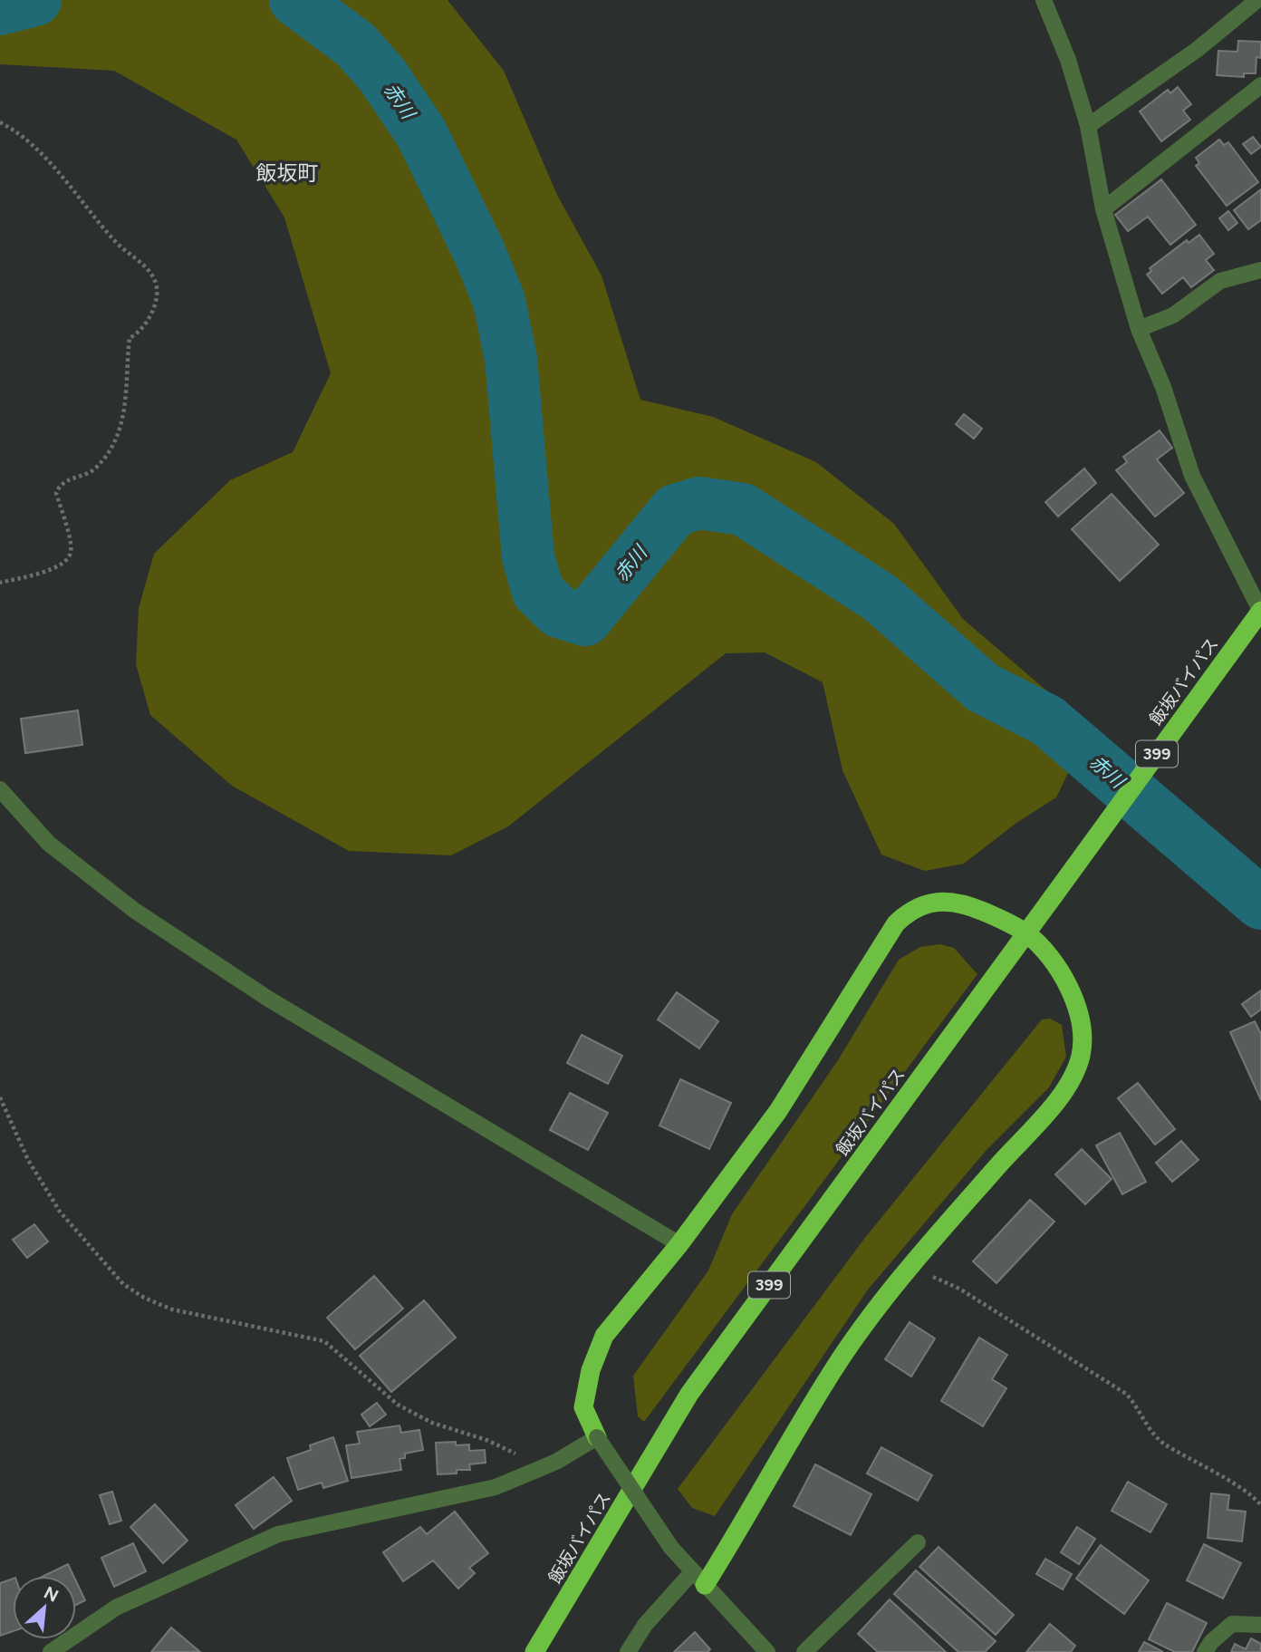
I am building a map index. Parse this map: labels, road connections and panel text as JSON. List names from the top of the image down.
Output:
{
  "streets": {
    "highway": ["飯坂バイパス", "399"]
  },
  "districts": ["飯坂町"],
  "water": ["赤川"],
  "north": "top right"
}
